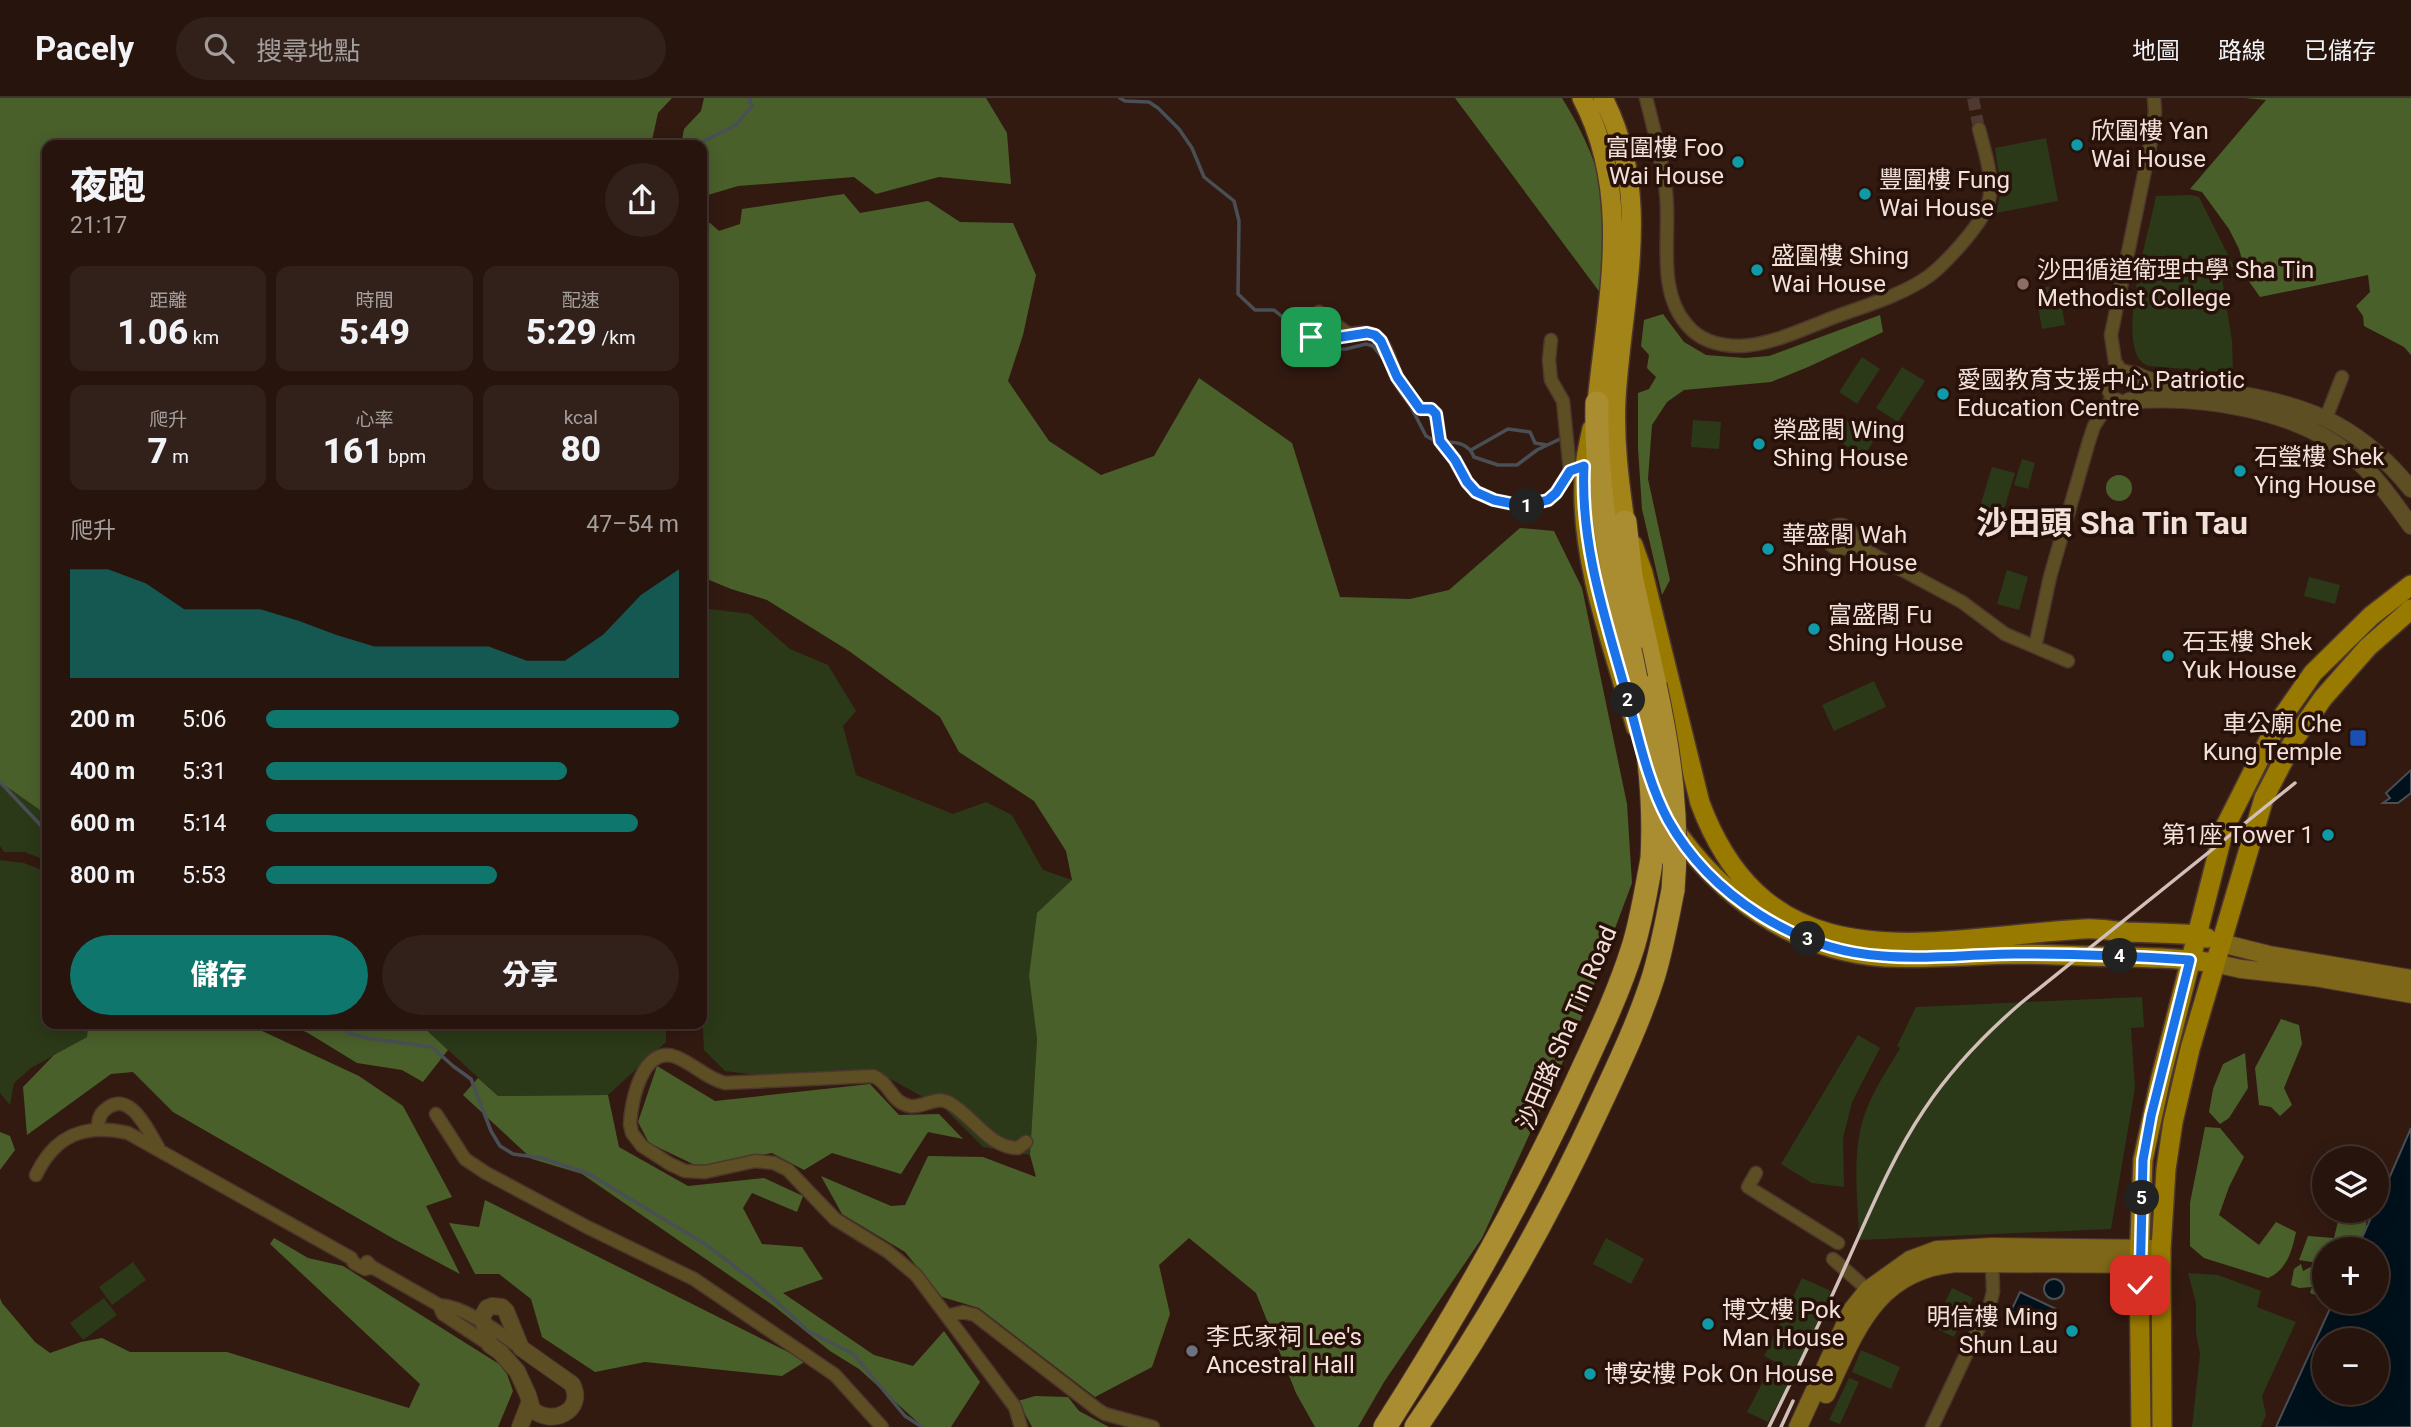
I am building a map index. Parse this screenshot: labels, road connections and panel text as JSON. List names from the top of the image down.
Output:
{
  "streets": {
    "highway": ["沙田路 Sha Tin Road"]
  },
  "districts": ["沙田頭 Sha Tin Tau"],
  "places": {
    "other": [
      "欣圍樓 Yan Wai House",
      "富圍樓 Foo Wai House",
      "豐圍樓 Fung Wai House",
      "盛圍樓 Shing Wai House",
      "沙田循道衛理中學 Sha Tin Methodist College",
      "愛國教育支援中心 Patriotic Education Centre",
      "榮盛閣 Wing Shing House",
      "石瑩樓 Shek Ying House",
      "華盛閣 Wah Shing House",
      "富盛閣 Fu Shing House",
      "石玉樓 Shek Yuk House",
      "第1座 Tower 1",
      "博文樓 Pok Man House",
      "明信樓 Ming Shun Lau",
      "李氏家祠 Lee's Ancestral Hall",
      "博安樓 Pok On House"
    ],
    "transit": ["車公廟 Che Kung Temple"]
  },
  "page": {
    "header": "Pacely",
    "search": "搜尋地點",
    "nav": ["地圖", "路線", "已儲存"],
    "heading": ["夜跑", "21:17"],
    "stats": [
      ["距離", "1.06 km"],
      ["時間", "5:49"],
      ["配速", "5:29 /km"],
      ["爬升", "7 m"],
      ["心率", "161 bpm"],
      ["kcal", "80"]
    ],
    "pins": [
      "1",
      "2",
      "3",
      "4",
      "5"
    ],
    "chart": ["爬升", "47–54 m"],
    "list": [
      {
        "name": "200 m",
        "note": "5:06"
      },
      {
        "name": "400 m",
        "note": "5:31"
      },
      {
        "name": "600 m",
        "note": "5:14"
      },
      {
        "name": "800 m",
        "note": "5:53"
      }
    ],
    "buttons": ["儲存", "分享"],
    "map_buttons": ["+", "−"]
  }
}
